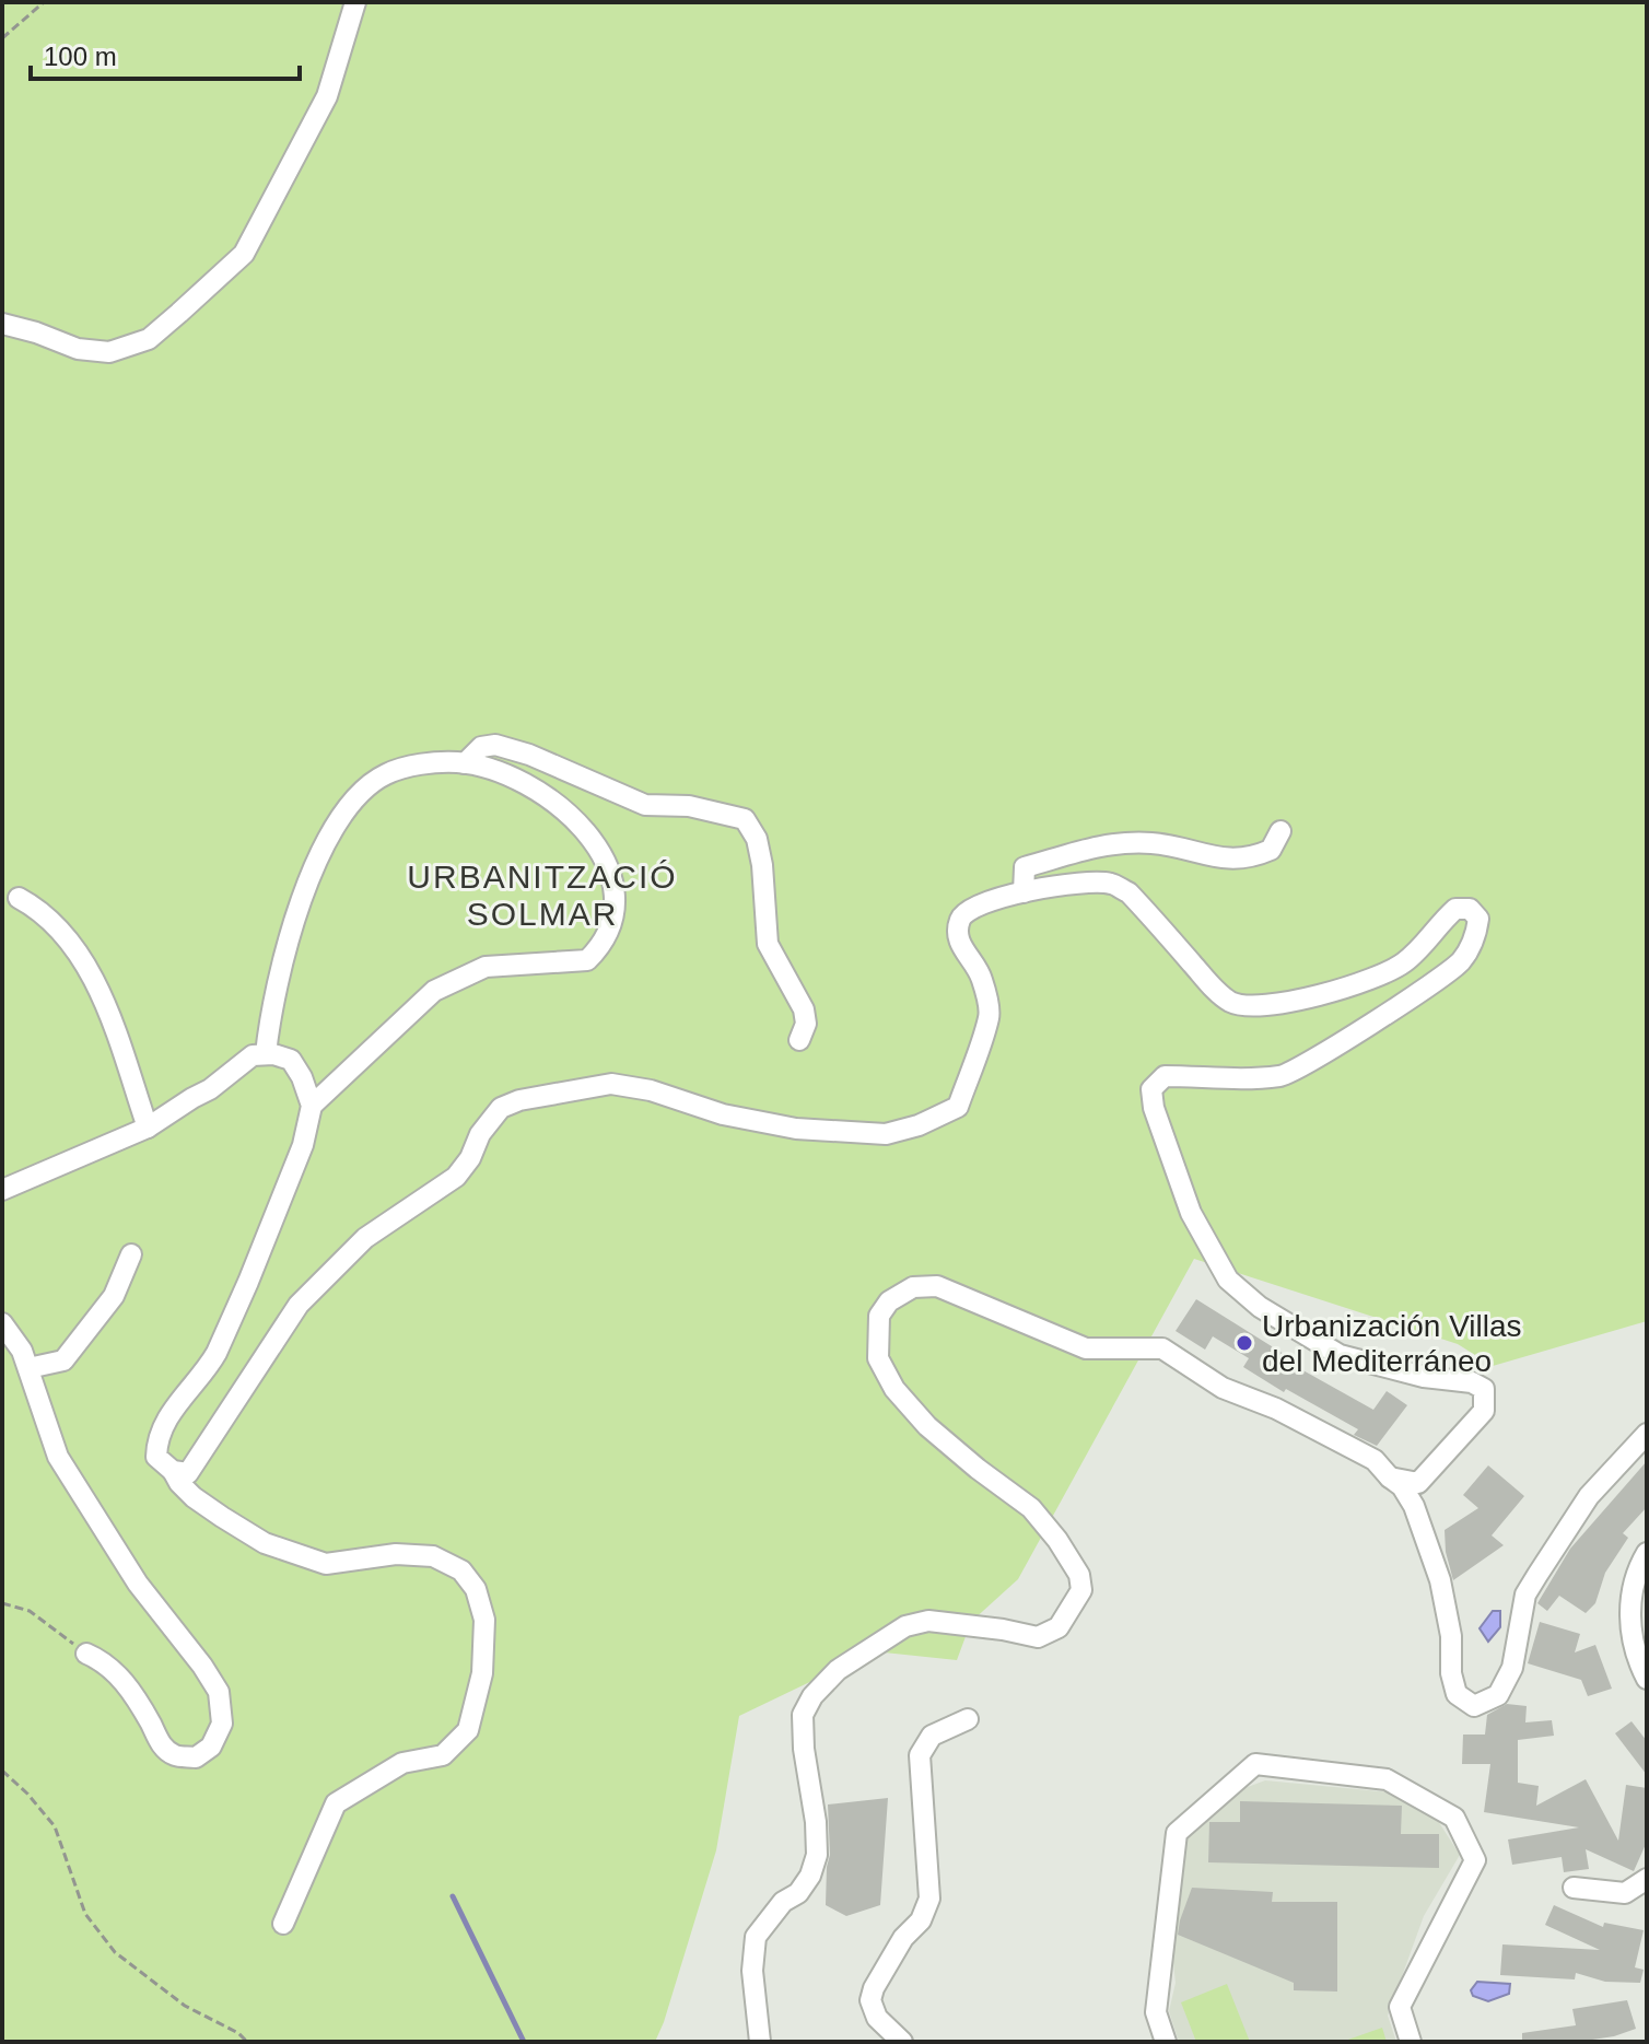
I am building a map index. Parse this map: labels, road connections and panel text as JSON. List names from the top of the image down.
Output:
{
  "districts": ["URBANITZACIÓ SOLMAR"],
  "places": ["Urbanización Villas del Mediterráneo"],
  "scale_bar": "100 m"
}
